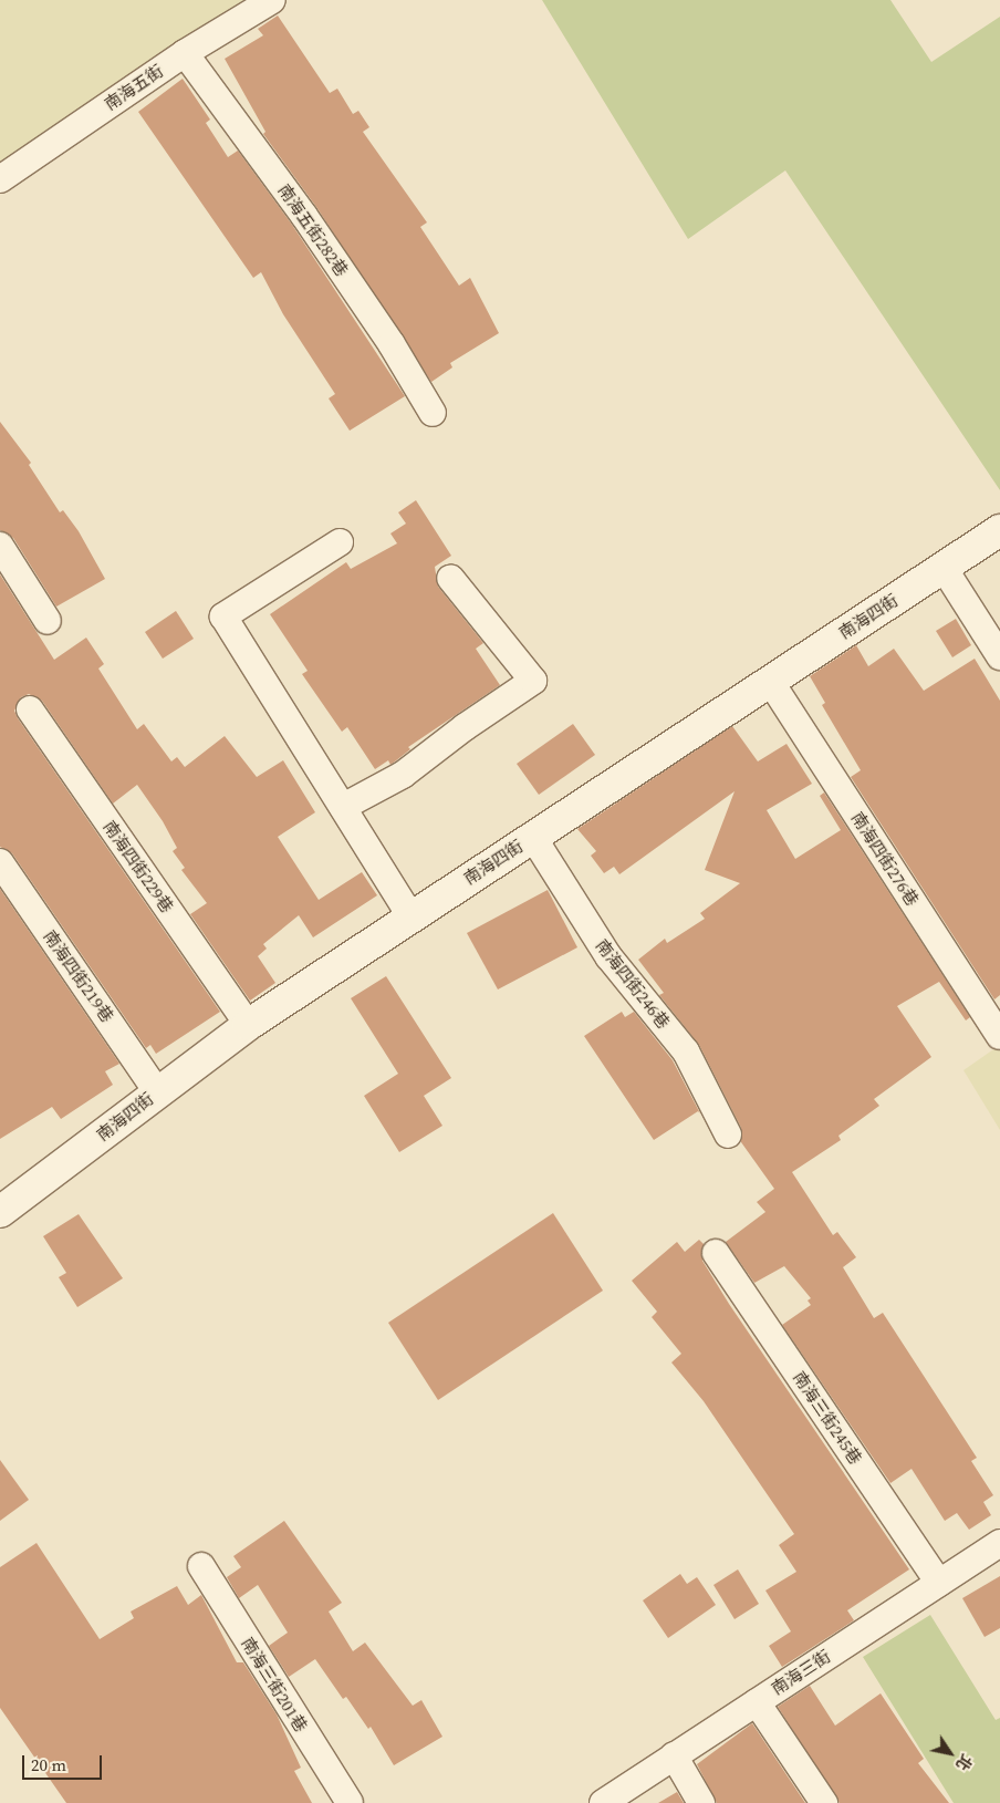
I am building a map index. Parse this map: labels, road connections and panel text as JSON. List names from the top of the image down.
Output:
{
  "streets": {
    "street": [
      "南海五街",
      "南海五街282巷",
      "南海四街",
      "南海四街276巷",
      "南海四街229巷",
      "南海四街219巷",
      "南海四街246巷",
      "南海三街245巷",
      "南海三街",
      "南海三街201巷"
    ]
  },
  "crossings": [
    ["南海五街", "南海五街282巷"],
    ["南海四街", "南海四街276巷"],
    ["南海四街", "南海四街229巷"],
    ["南海四街", "南海四街219巷"],
    ["南海四街", "南海四街246巷"],
    ["南海三街245巷", "南海三街"]
  ],
  "scale_bar": "20 m",
  "north": "bottom right"
}
